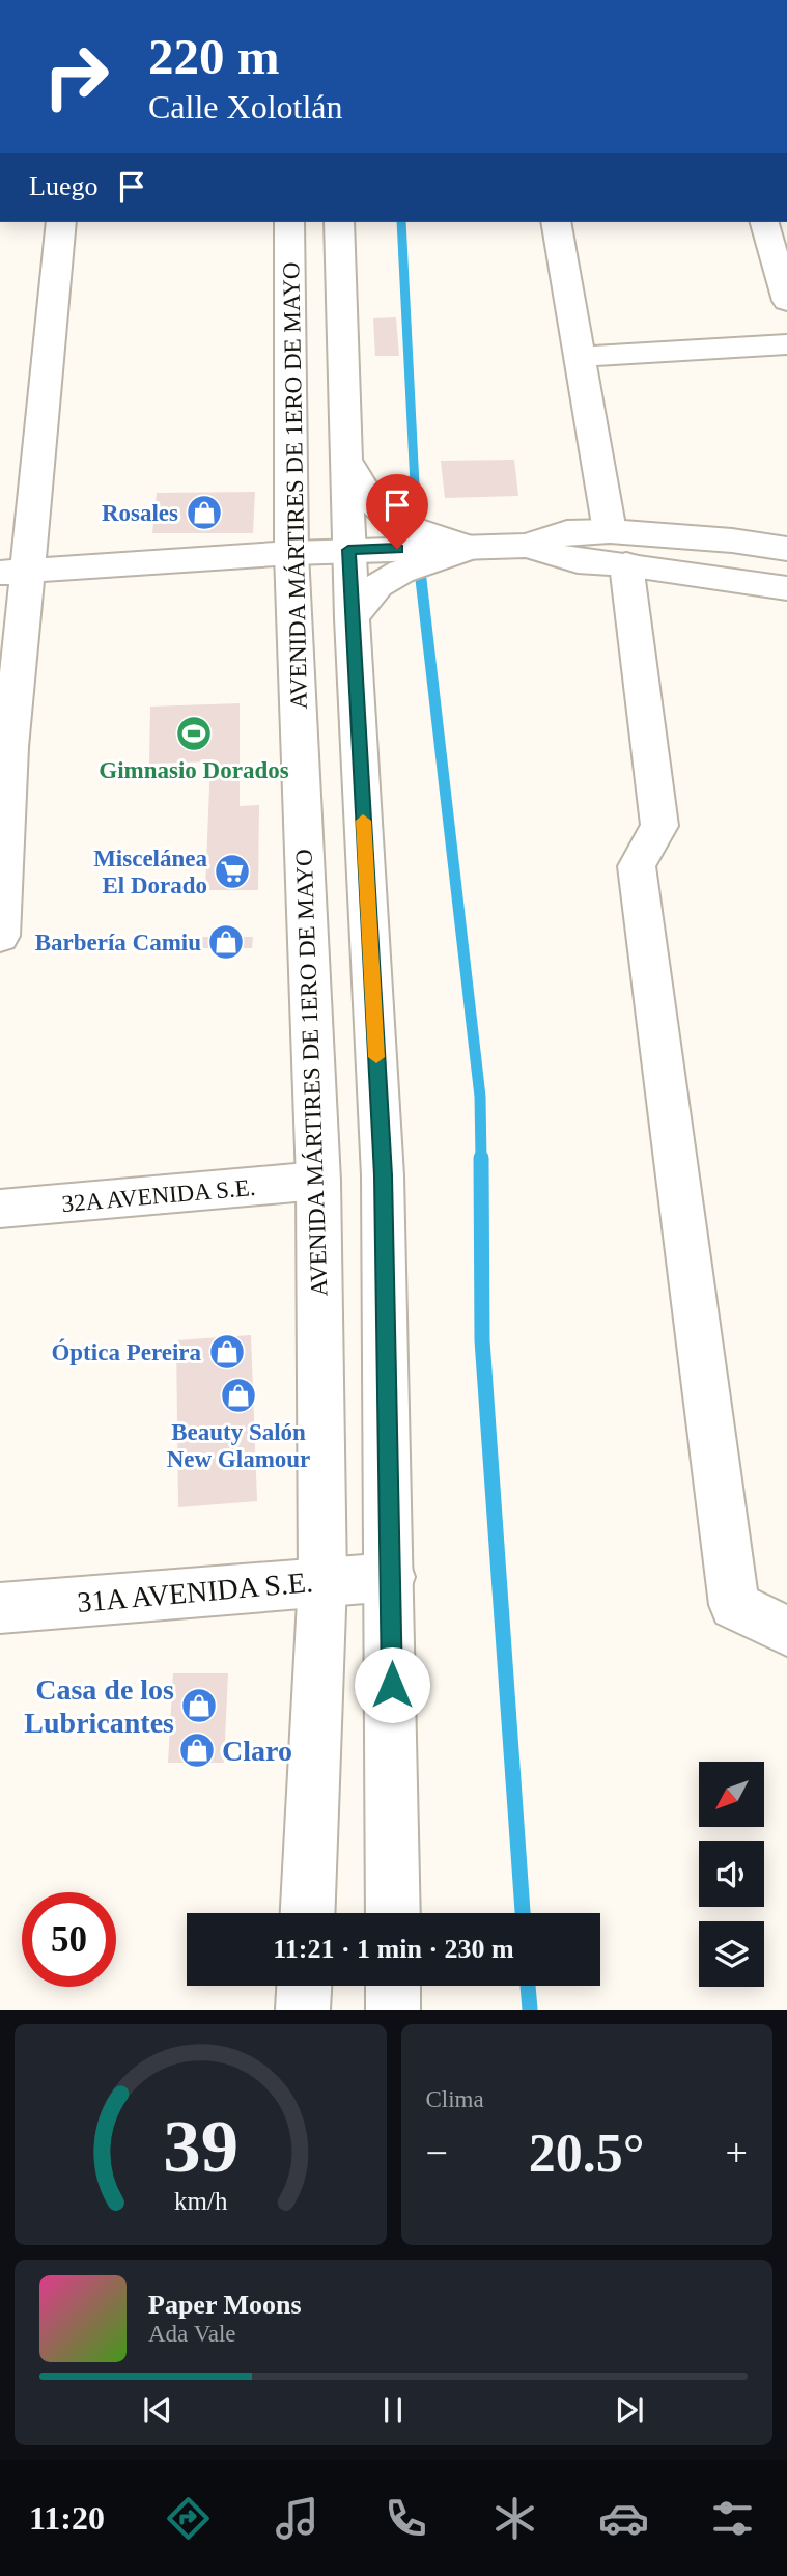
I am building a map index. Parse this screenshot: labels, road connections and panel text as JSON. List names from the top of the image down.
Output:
{
  "streets": {
    "street": ["AVENIDA MÁRTIRES DE 1ERO DE MAYO", "32A AVENIDA S.E.", "31A AVENIDA S.E."]
  },
  "crossings": [
    ["AVENIDA MÁRTIRES DE 1ERO DE MAYO", "32A AVENIDA S.E."],
    ["AVENIDA MÁRTIRES DE 1ERO DE MAYO", "31A AVENIDA S.E."]
  ],
  "places": {
    "shop": [
      "Rosales",
      "Barbería Camiu",
      "Óptica Pereira",
      "Beauty Salón New Glamour",
      "Casa de los Lubricantes",
      "Claro"
    ],
    "sports": ["Gimnasio Dorados"],
    "supermarket": ["Miscelánea El Dorado"]
  },
  "north": "bottom left",
  "page": {
    "turn": ["220 m", "Calle Xolotlán"],
    "then": "Luego",
    "limit": "50",
    "trip": "11:21 · 1 min · 230 m",
    "tile": "Clima",
    "heat": ["−", "20.5°", "+"],
    "song": ["Paper Moons", "Ada Vale"],
    "tabs": "11:20",
    "gauge": ["39", "km/h"]
  }
}
